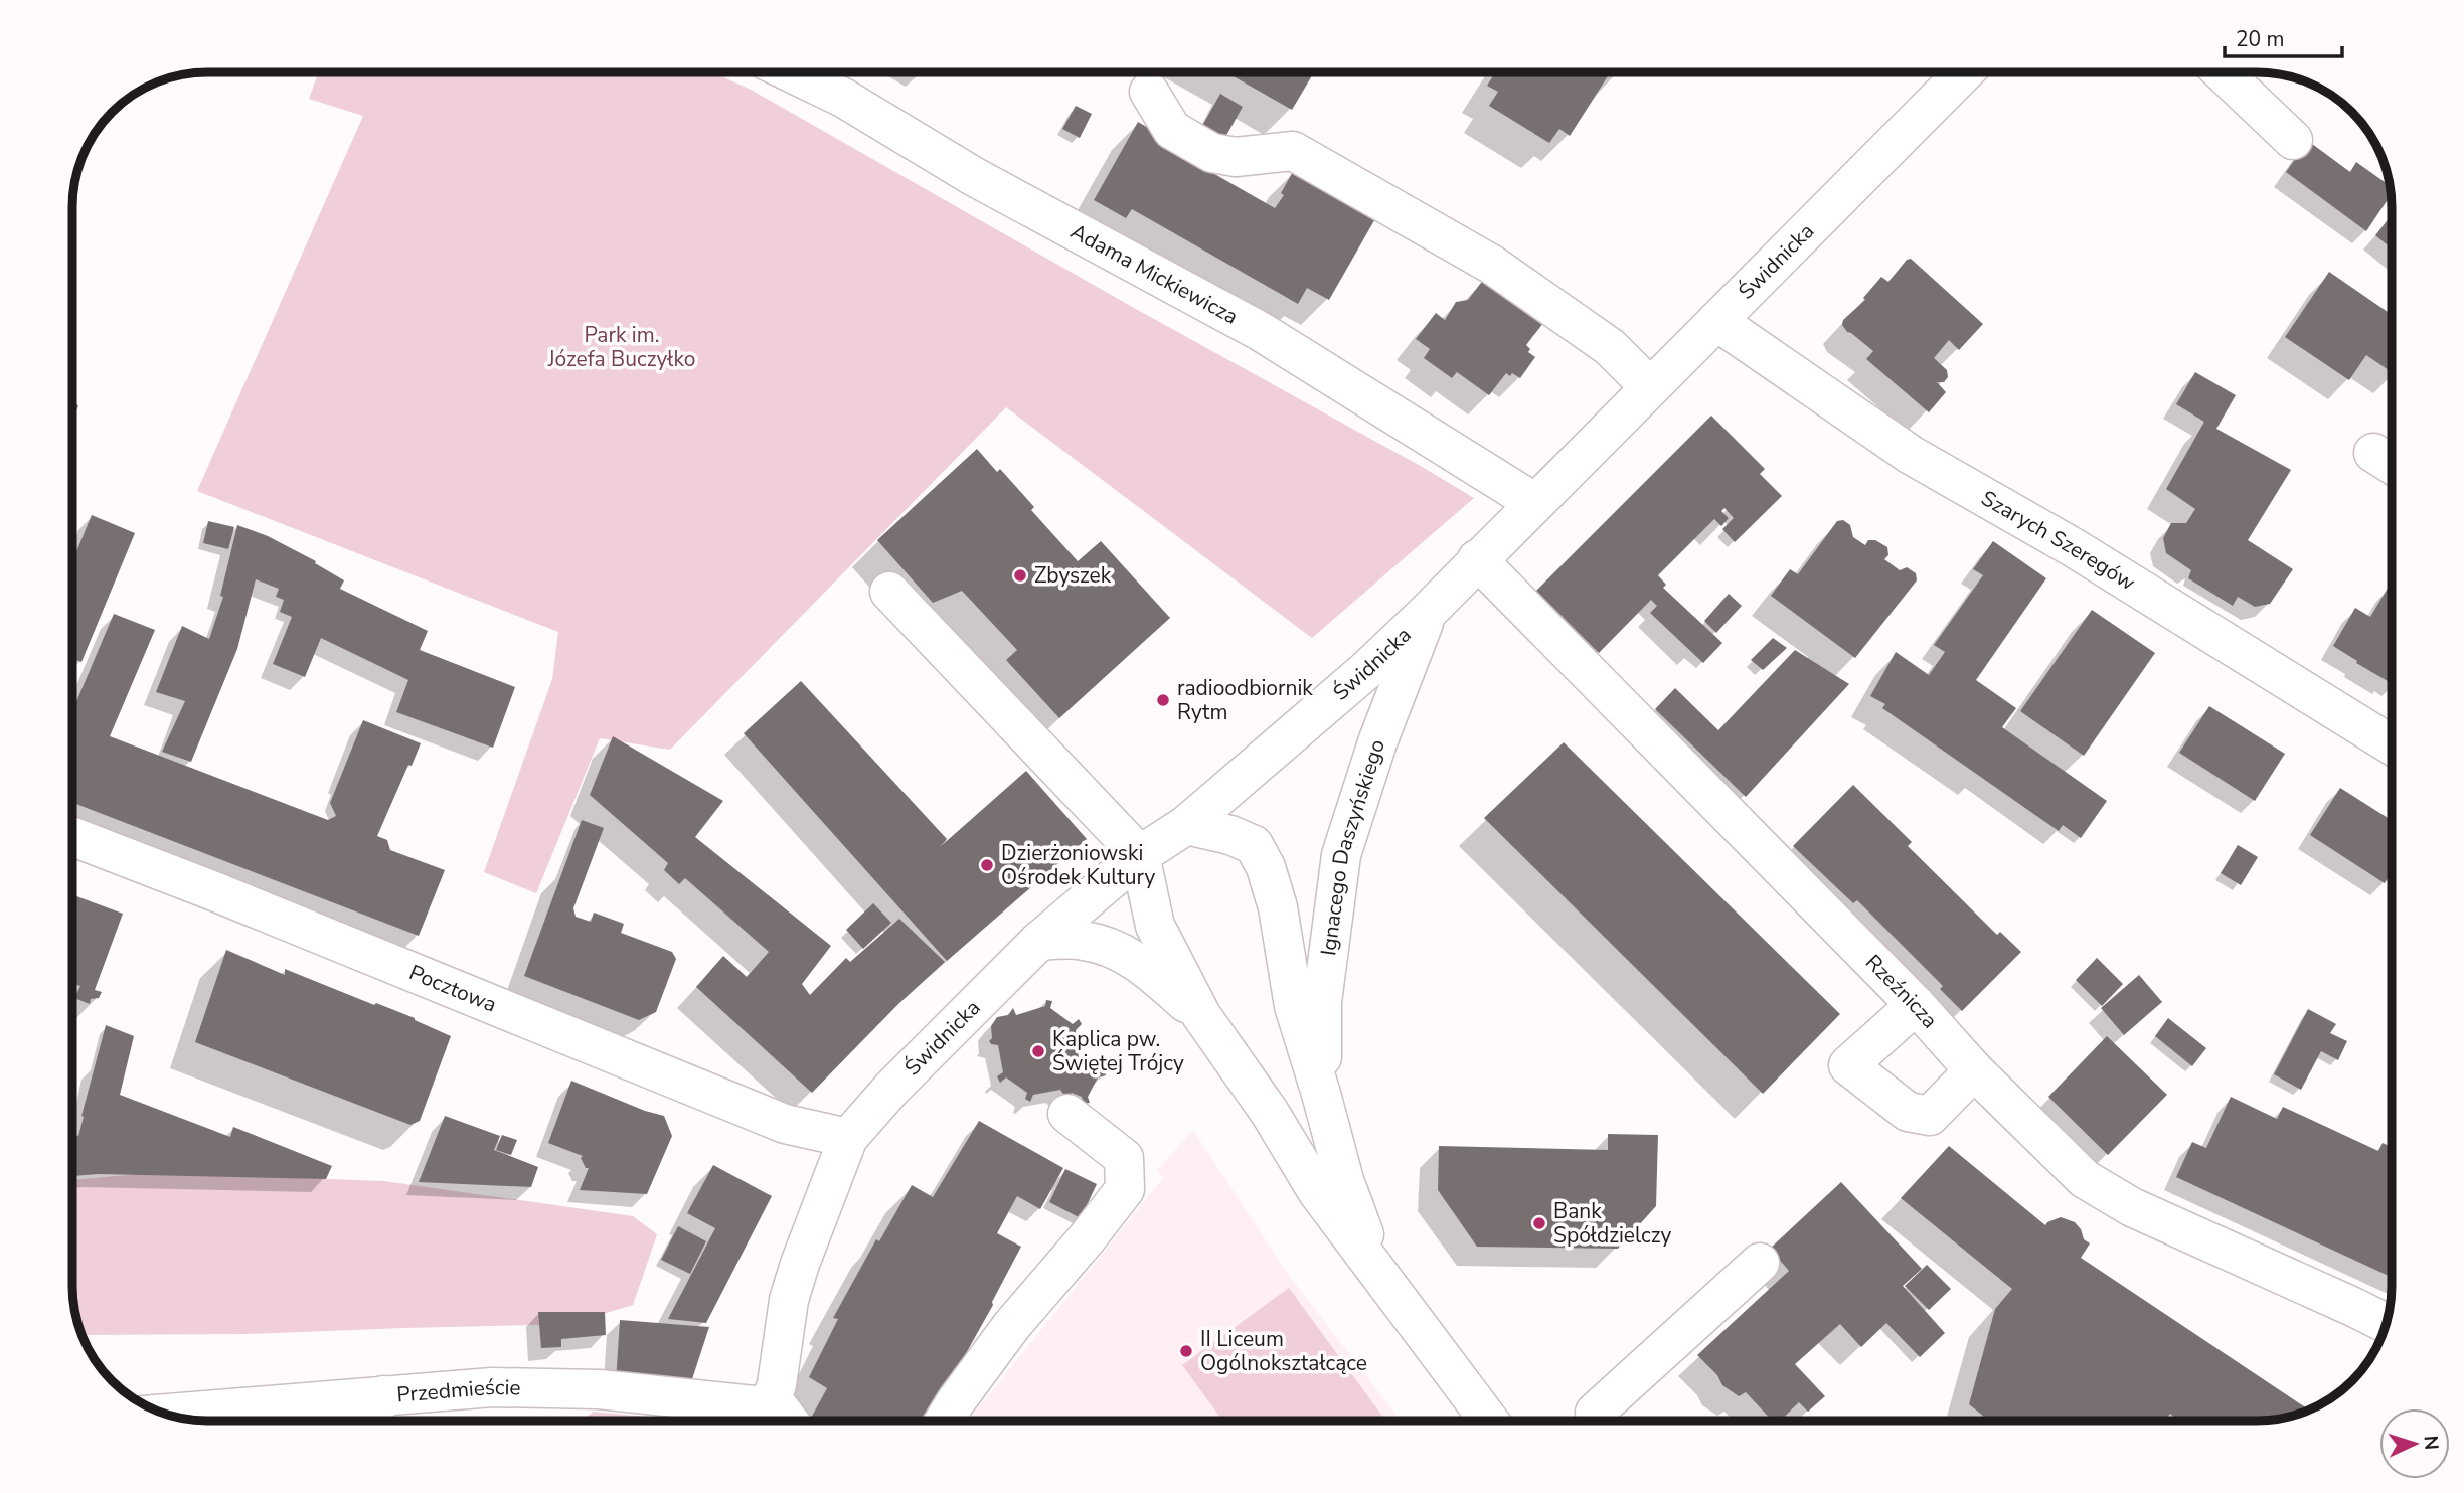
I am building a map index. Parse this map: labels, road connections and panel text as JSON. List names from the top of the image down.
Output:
{
  "streets": {
    "street": [
      "Świdnicka",
      "Adama Mickiewicza",
      "Szarych Szeregów",
      "Ignacego Daszyńskiego",
      "Pocztowa",
      "Rzeźnicza",
      "Przedmieście"
    ]
  },
  "crossings": [
    ["Świdnicka", "Adama Mickiewicza"],
    ["Świdnicka", "Szarych Szeregów"],
    ["Świdnicka", "Ignacego Daszyńskiego"],
    ["Świdnicka", "Pocztowa"],
    ["Świdnicka", "Rzeźnicza"],
    ["Świdnicka", "Przedmieście"]
  ],
  "parks": ["Park im. Józefa Buczyłko"],
  "places": [
    "Zbyszek",
    "radioodbiornik Rytm",
    "Dzierżoniowski Ośrodek Kultury",
    "Kaplica pw. Świętej Trójcy",
    "Bank Spółdzielczy",
    "II Liceum Ogólnokształcące"
  ],
  "scale_bar": "20 m",
  "north": "right"
}
